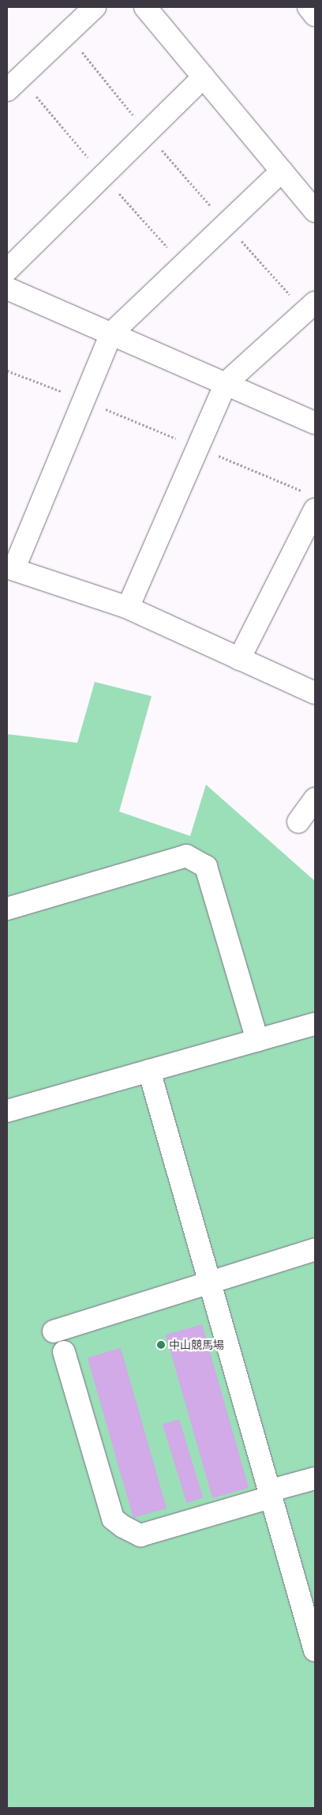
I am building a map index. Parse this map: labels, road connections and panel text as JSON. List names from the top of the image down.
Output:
{
  "places": ["中山競馬場"]
}
